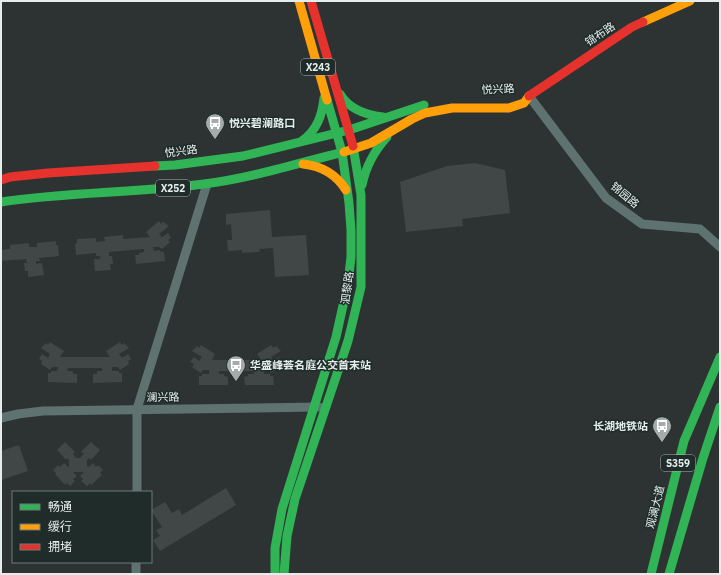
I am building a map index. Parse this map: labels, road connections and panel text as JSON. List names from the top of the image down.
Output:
{
  "streets": {
    "main road": [
      "锦布路",
      "X243",
      "悦兴路",
      "X252",
      "泗黎路",
      "S359",
      "观澜大道"
    ],
    "street": ["锦园路", "澜兴路"]
  },
  "crossings": [
    ["锦布路", "悦兴路"],
    ["锦布路", "锦园路"],
    ["悦兴路", "锦园路"],
    ["悦兴路", "泗黎路"],
    ["泗黎路", "澜兴路"]
  ],
  "places": {
    "bus stop": ["悦兴碧澜路口", "华盛峰荟名庭公交首末站", "长湖地铁站"]
  },
  "legend": ["畅通", "缓行", "拥堵"]
}
